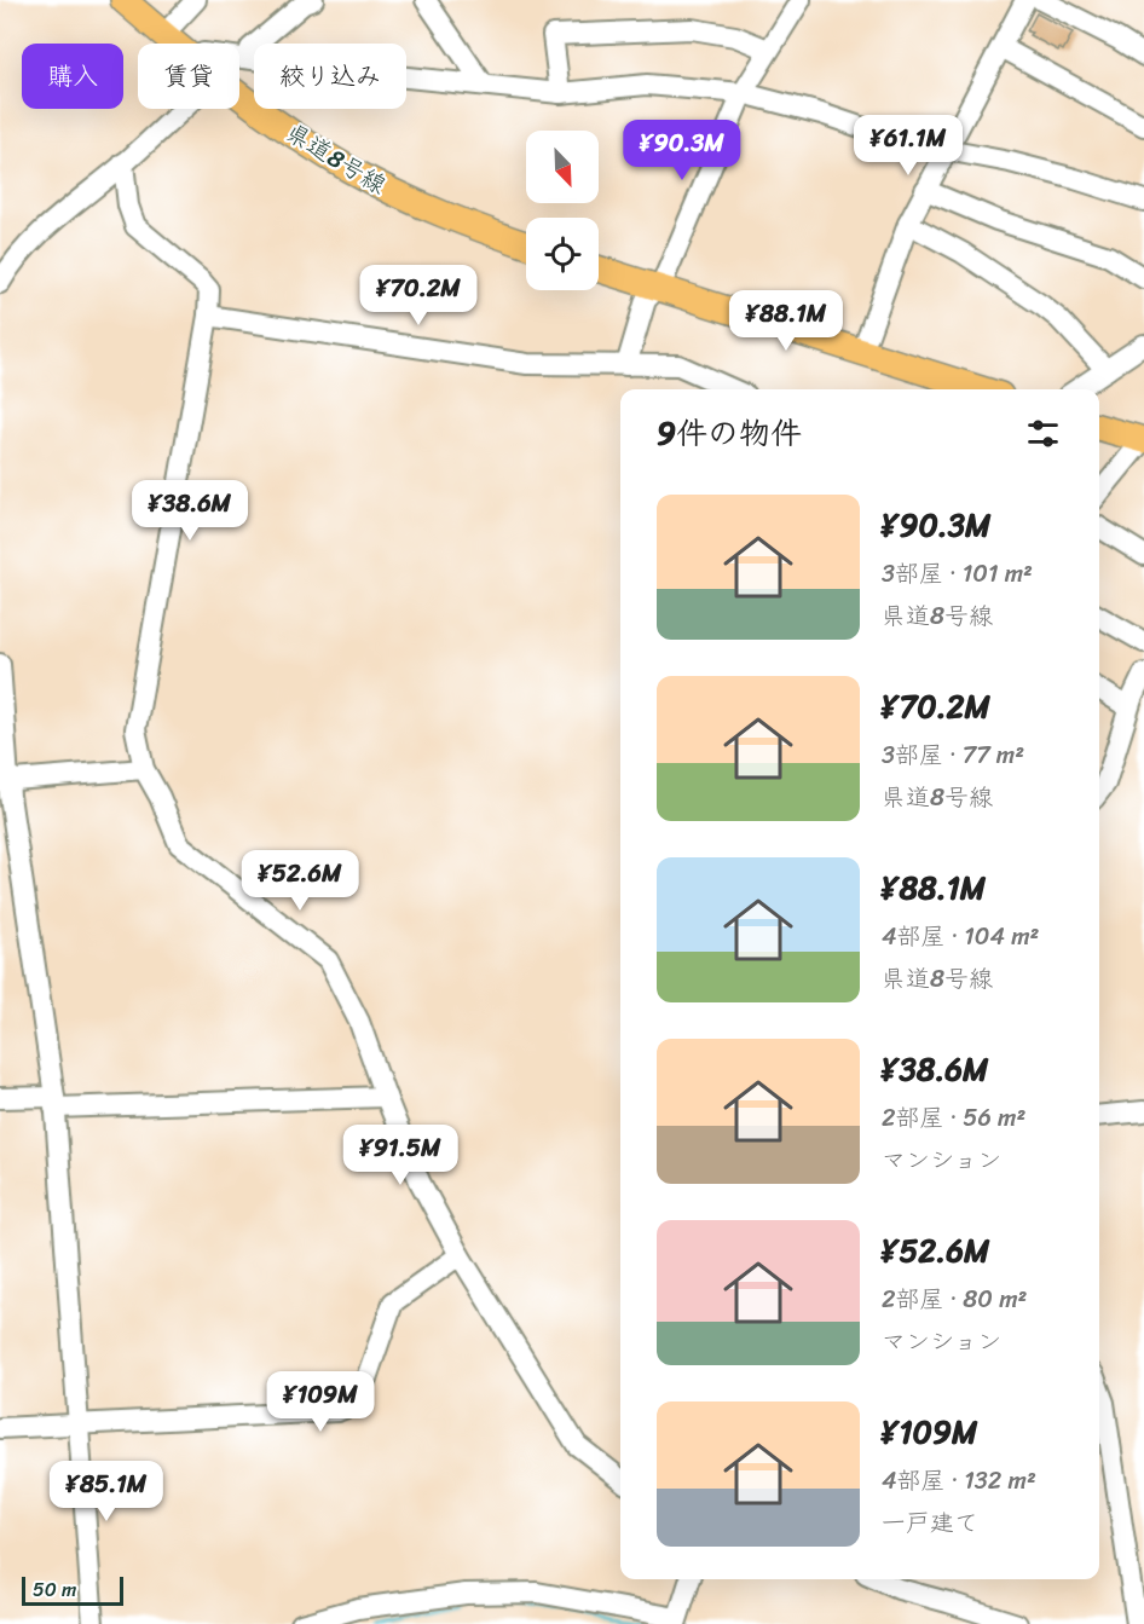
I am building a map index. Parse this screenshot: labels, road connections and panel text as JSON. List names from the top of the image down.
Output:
{
  "streets": {
    "main road": ["県道8号線"]
  },
  "scale_bar": "50 m",
  "north": "bottom right",
  "page": {
    "chip": ["購入", "賃貸", "絞り込み"],
    "price": [
      "¥61.1M",
      "¥90.3M",
      "¥70.2M",
      "¥88.1M",
      "¥38.6M",
      "¥52.6M",
      "¥91.5M",
      "¥109M",
      "¥85.1M"
    ],
    "heading": "9件の物件",
    "list": [
      {
        "name": "¥90.3M",
        "note": "3部屋 · 101 m² · 県道8号線"
      },
      {
        "name": "¥70.2M",
        "note": "3部屋 · 77 m² · 県道8号線"
      },
      {
        "name": "¥88.1M",
        "note": "4部屋 · 104 m² · 県道8号線"
      },
      {
        "name": "¥38.6M",
        "note": "2部屋 · 56 m² · マンション"
      },
      {
        "name": "¥52.6M",
        "note": "2部屋 · 80 m² · マンション"
      },
      {
        "name": "¥109M",
        "note": "4部屋 · 132 m² · 一戸建て"
      }
    ],
    "scale": "50 m"
  }
}
